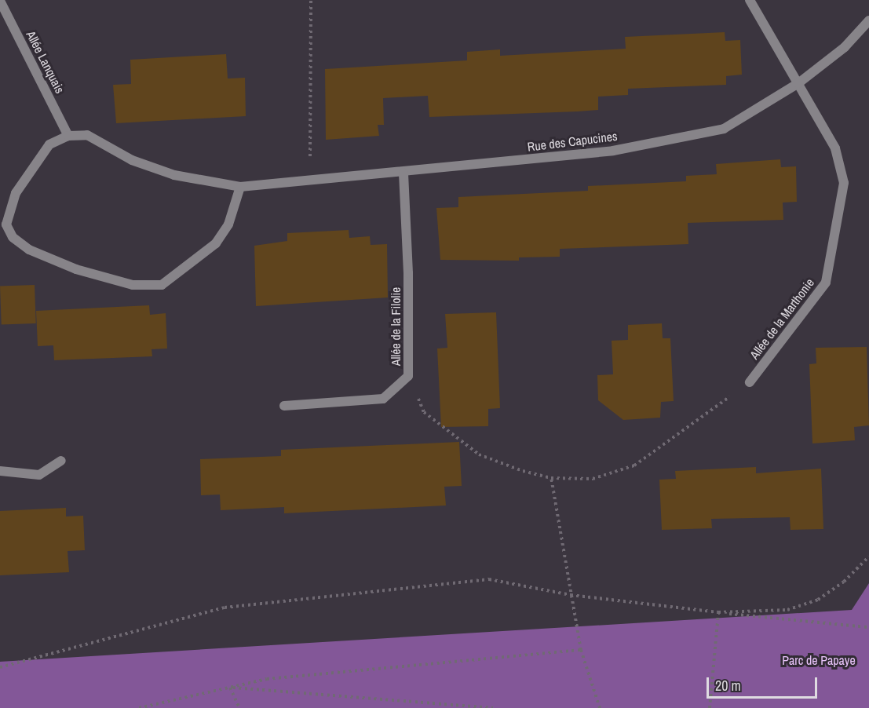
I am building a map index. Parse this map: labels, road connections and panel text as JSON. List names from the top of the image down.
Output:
{
  "streets": {
    "street": [
      "Allée Lanquais",
      "Rue des Capucines",
      "Allée de la Marthonie",
      "Allée de la Filolie"
    ]
  },
  "crossings": [
    ["Allée Lanquais", "Rue des Capucines"],
    ["Rue des Capucines", "Allée de la Marthonie"],
    ["Rue des Capucines", "Allée de la Filolie"]
  ],
  "parks": ["Parc de Papaye"],
  "scale_bar": "20 m"
}
